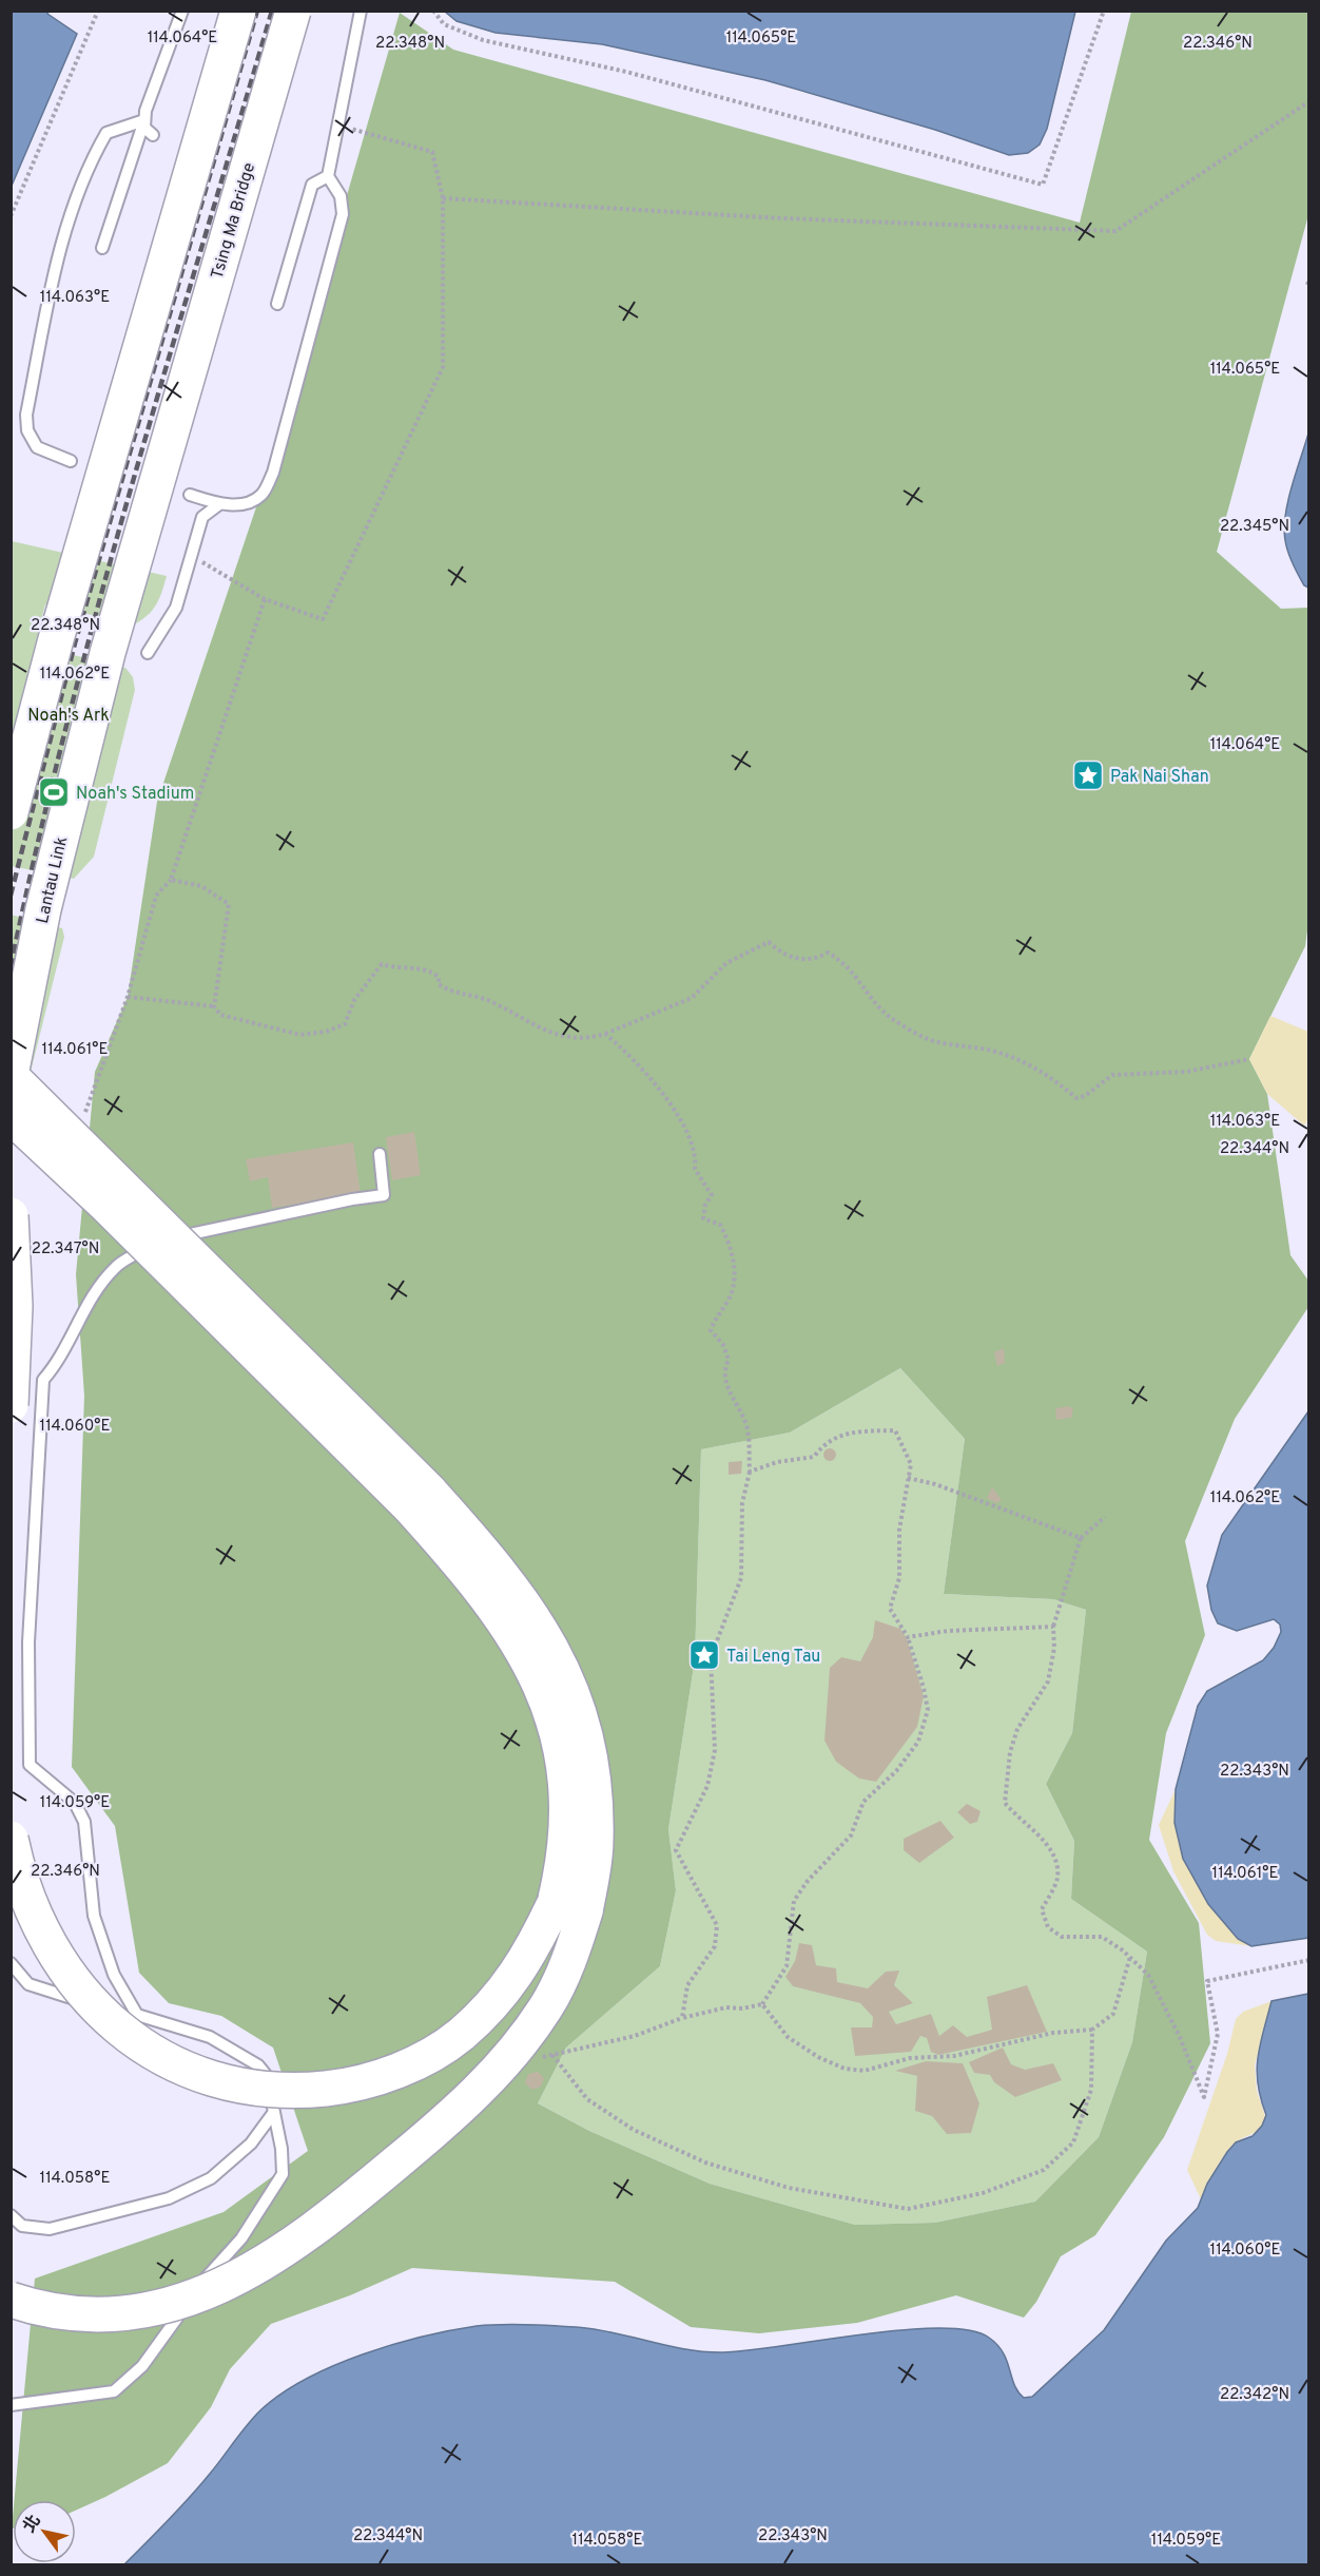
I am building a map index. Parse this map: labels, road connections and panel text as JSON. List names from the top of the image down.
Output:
{
  "streets": {
    "highway": ["Tsing Ma Bridge", "Lantau Link"]
  },
  "crossings": [
    ["Tsing Ma Bridge", "Lantau Link"]
  ],
  "parks": ["Noah's Ark"],
  "places": {
    "place": ["Pak Nai Shan", "Tai Leng Tau"],
    "sports": ["Noah's Stadium"]
  },
  "north": "top left",
  "coordinates": [
    "114.064°E",
    "114.065°E",
    "22.348°N",
    "22.346°N",
    "114.063°E",
    "22.345°N",
    "114.062°E",
    "114.061°E",
    "22.344°N",
    "22.347°N",
    "114.060°E",
    "22.343°N",
    "114.059°E",
    "114.058°E",
    "22.342°N"
  ]
}
